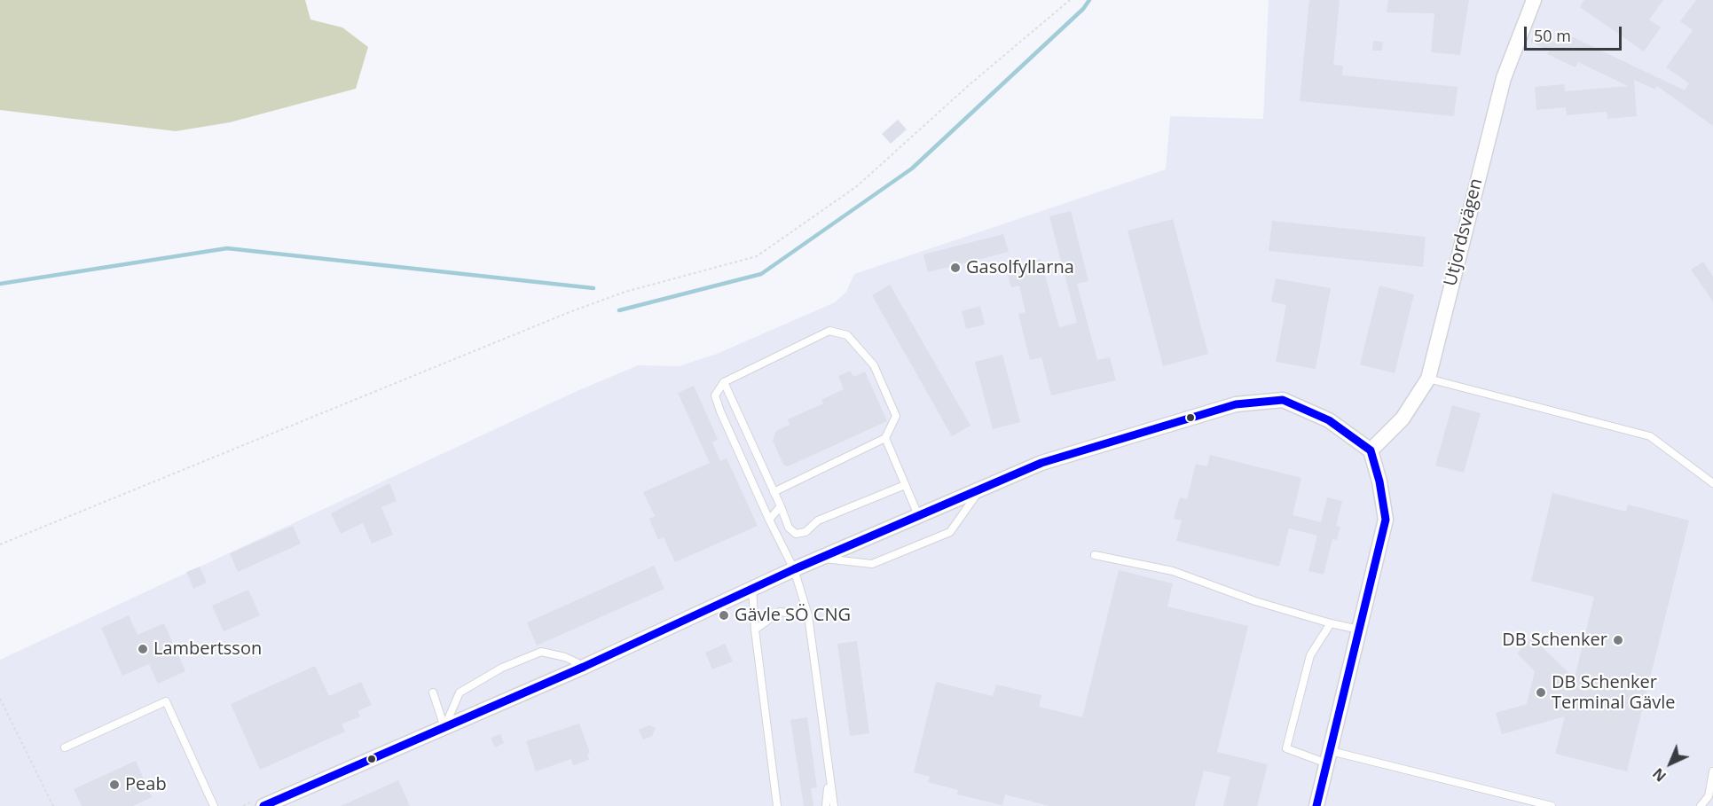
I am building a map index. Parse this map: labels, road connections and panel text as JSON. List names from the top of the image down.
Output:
{
  "streets": {
    "street": ["Utjordsvägen"]
  },
  "places": [
    "Gasolfyllarna",
    "Gävle SÖ CNG",
    "DB Schenker",
    "Lambertsson",
    "DB Schenker Terminal Gävle",
    "Peab"
  ],
  "scale_bar": "50 m",
  "north": "bottom left"
}
